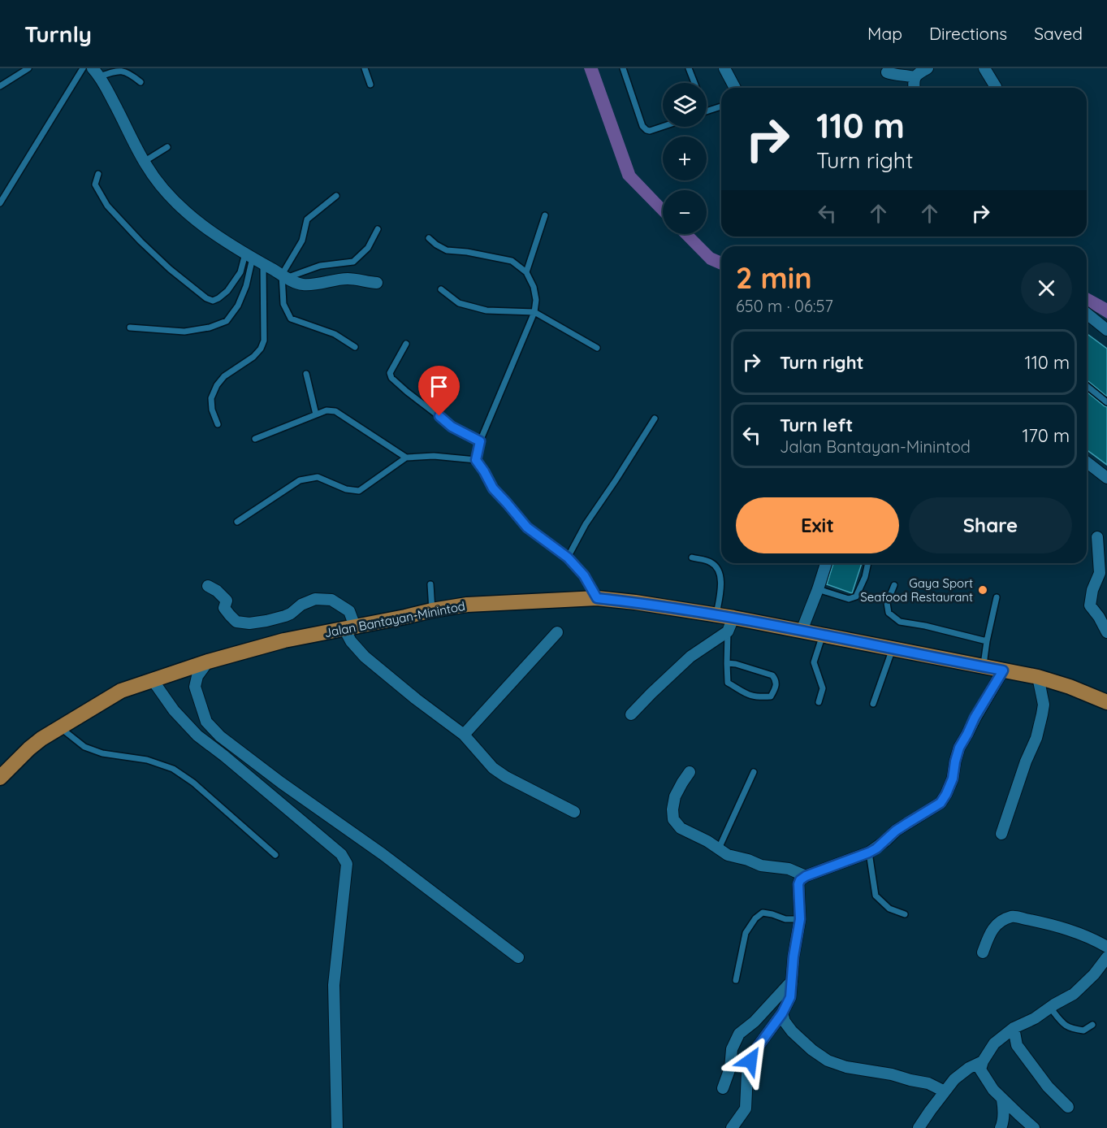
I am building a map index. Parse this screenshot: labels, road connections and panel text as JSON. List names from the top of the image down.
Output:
{
  "streets": {
    "main road": ["Jalan Bantayan-Minintod"]
  },
  "places": ["Gaya Sport Seafood Restaurant"],
  "page": {
    "header": "Turnly",
    "nav": ["Map", "Directions", "Saved"],
    "map_buttons": ["+", "−"],
    "turn": ["110 m", "Turn right"],
    "heading": ["2 min", "650 m · 06:57"],
    "list": [
      {
        "name": "Turn right",
        "value": "110 m"
      },
      {
        "name": "Turn left",
        "note": "Jalan Bantayan-Minintod",
        "value": "170 m"
      }
    ],
    "buttons": ["Exit", "Share"]
  }
}
